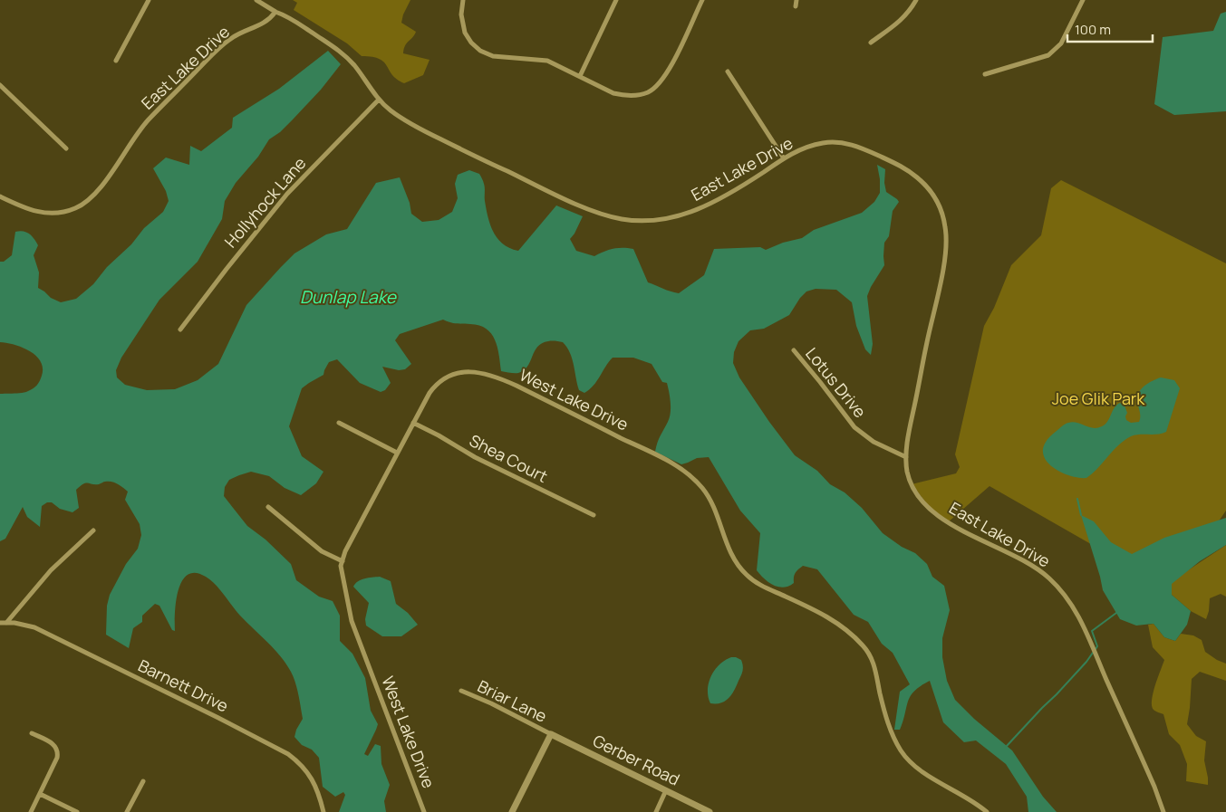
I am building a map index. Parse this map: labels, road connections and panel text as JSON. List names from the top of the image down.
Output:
{
  "streets": {
    "street": [
      "East Lake Drive",
      "Hollyhock Lane",
      "Lotus Drive",
      "West Lake Drive",
      "Shea Court",
      "Barnett Drive",
      "Briar Lane",
      "Gerber Road"
    ]
  },
  "crossings": [
    ["East Lake Drive", "Hollyhock Lane"],
    ["East Lake Drive", "Lotus Drive"],
    ["West Lake Drive", "Shea Court"],
    ["Briar Lane", "Gerber Road"]
  ],
  "water": ["Dunlap Lake"],
  "parks": ["Joe Glik Park"],
  "scale_bar": "100 m"
}
